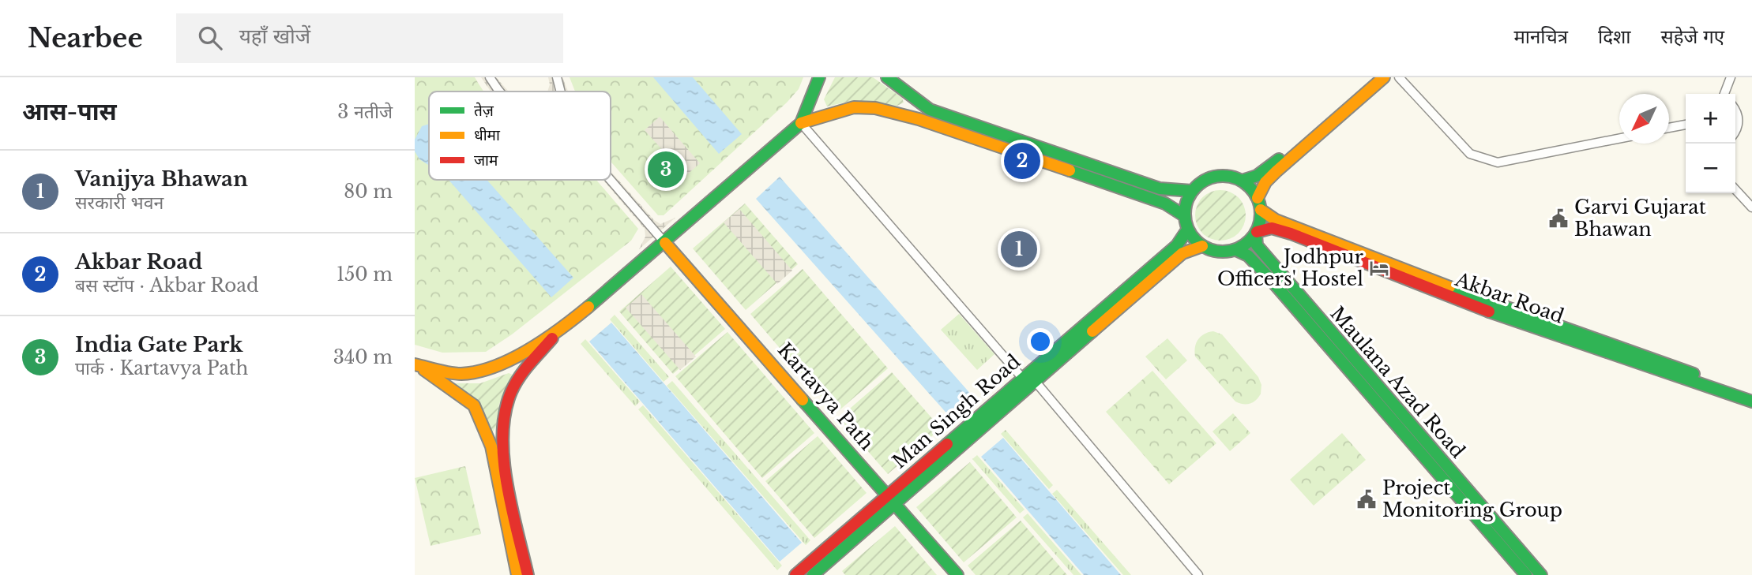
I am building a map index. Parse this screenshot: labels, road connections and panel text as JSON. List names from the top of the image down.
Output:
{
  "streets": {
    "main road": [
      "Akbar Road",
      "Maulana Azad Road",
      "Kartavya Path",
      "Man Singh Road"
    ]
  },
  "crossings": [
    ["Akbar Road", "Maulana Azad Road"],
    ["Akbar Road", "Man Singh Road"],
    ["Maulana Azad Road", "Man Singh Road"],
    ["Kartavya Path", "Man Singh Road"]
  ],
  "places": {
    "public building": ["Garvi Gujarat Bhawan", "Project Monitoring Group"],
    "hotel": ["Jodhpur Officers' Hostel"]
  },
  "legend": ["तेज़", "धीमा", "जाम"],
  "north": "bottom left",
  "page": {
    "header": "Nearbee",
    "search": "यहाँ खोजें",
    "nav": ["मानचित्र", "दिशा", "सहेजे गए"],
    "heading": ["आस-पास", "3 नतीजे"],
    "map_buttons": ["+", "−"],
    "pins": ["2", "3", "1"],
    "list": [
      {
        "mark": "1",
        "name": "Vanijya Bhawan",
        "note": "सरकारी भवन",
        "value": "80 m"
      },
      {
        "mark": "2",
        "name": "Akbar Road",
        "note": "बस स्टॉप · Akbar Road",
        "value": "150 m"
      },
      {
        "mark": "3",
        "name": "India Gate Park",
        "note": "पार्क · Kartavya Path",
        "value": "340 m"
      }
    ]
  }
}
